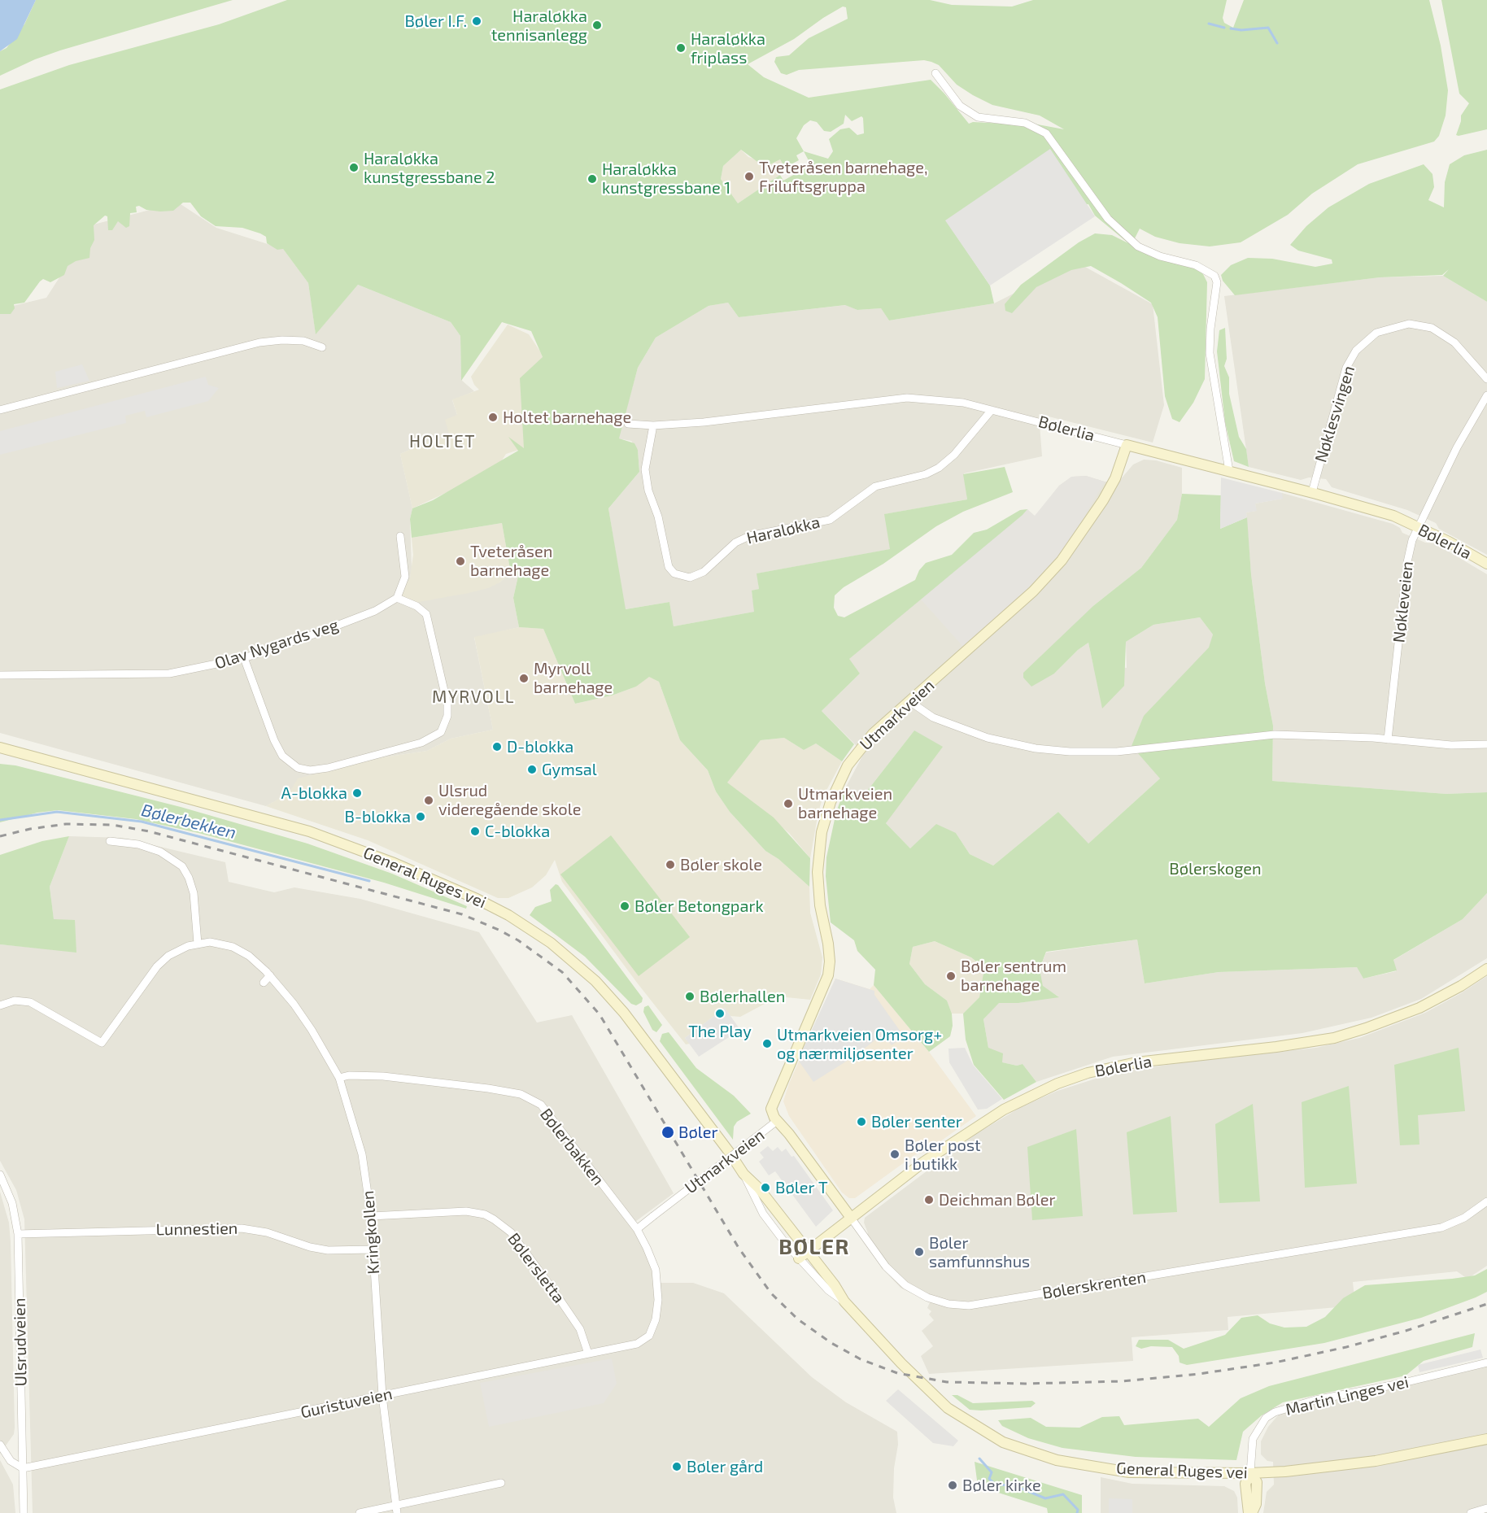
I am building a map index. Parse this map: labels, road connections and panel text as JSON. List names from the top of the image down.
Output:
{
  "streets": {
    "street": [
      "Nøklesvingen",
      "Bølerlia",
      "Haraløkka",
      "Nøkleveien",
      "Olav Nygards veg",
      "Utmarkveien",
      "General Ruges vei",
      "Bølerbakken",
      "Lunnestien",
      "Kringkollen",
      "Bølersletta",
      "Bølerskrenten",
      "Ulsrudveien",
      "Martin Linges vei",
      "Guristuveien"
    ]
  },
  "crossings": [
    ["Nøklesvingen", "Bølerlia"],
    ["Bølerlia", "Haraløkka"],
    ["Bølerlia", "Nøkleveien"],
    ["Bølerlia", "Utmarkveien"],
    ["Bølerlia", "General Ruges vei"],
    ["Bølerlia", "Bølerskrenten"],
    ["Utmarkveien", "Bølerbakken"],
    ["Utmarkveien", "Bølerskrenten"],
    ["General Ruges vei", "Martin Linges vei"],
    ["Bølerbakken", "Kringkollen"],
    ["Bølerbakken", "Guristuveien"],
    ["Lunnestien", "Kringkollen"],
    ["Lunnestien", "Ulsrudveien"],
    ["Kringkollen", "Bølersletta"],
    ["Kringkollen", "Guristuveien"],
    ["Bølersletta", "Guristuveien"],
    ["Ulsrudveien", "Guristuveien"]
  ],
  "districts": ["HOLTET", "MYRVOLL", "BØLER"],
  "water": ["Bølerbekken"],
  "parks": ["Bølerskogen"],
  "places": [
    "Bøler I.F.",
    "Haraløkka tennisanlegg",
    "Haraløkka friplass",
    "Haraløkka kunstgressbane 2",
    "Tveteråsen barnehage, Friluftsgruppa",
    "Haraløkka kunstgressbane 1",
    "Holtet barnehage",
    "Tveteråsen barnehage",
    "Myrvoll barnehage",
    "D-blokka",
    "Gymsal",
    "A-blokka",
    "Ulsrud videregående skole",
    "Utmarkveien barnehage",
    "B-blokka",
    "C-blokka",
    "Bøler skole",
    "Bøler Betongpark",
    "Bøler sentrum barnehage",
    "Bølerhallen",
    "The Play",
    "Utmarkveien Omsorg+ og nærmiljøsenter",
    "Bøler senter",
    "Bøler",
    "Bøler post i butikk",
    "Bøler T",
    "Deichman Bøler",
    "Bøler samfunnshus",
    "Bøler gård",
    "Bøler kirke"
  ]
}
